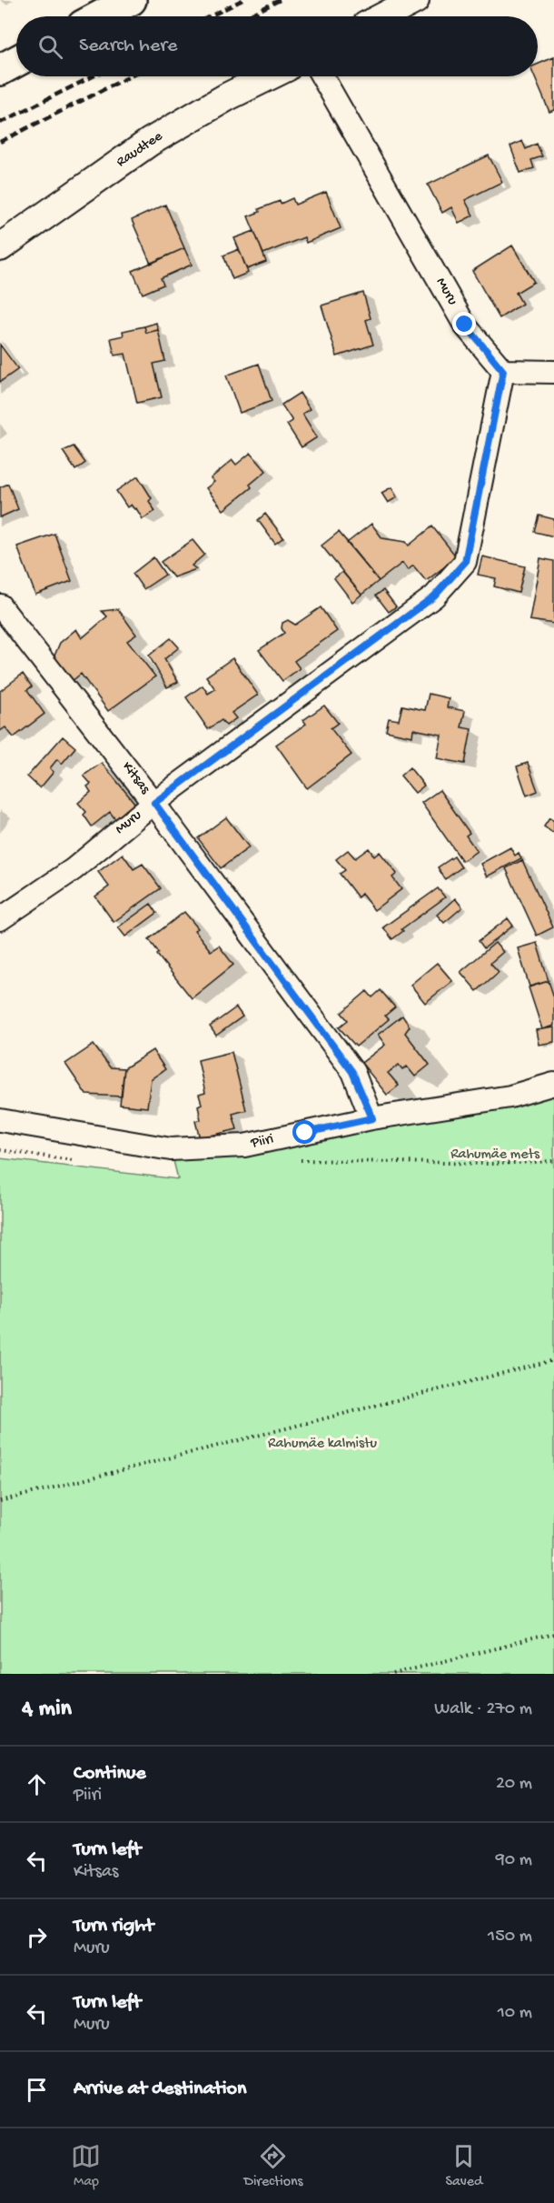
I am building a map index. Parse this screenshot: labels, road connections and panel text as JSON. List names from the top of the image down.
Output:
{
  "streets": {
    "street": [
      "Raudtee",
      "Muru",
      "Kitsas",
      "Piiri"
    ]
  },
  "crossings": [
    ["Muru", "Kitsas"],
    ["Kitsas", "Piiri"]
  ],
  "parks": ["Rahumäe mets", "Rahumäe kalmistu"],
  "page": {
    "search": "Search here",
    "heading": ["4 min", "Walk · 270 m"],
    "list": [
      ["Continue", "Piiri", "20 m"],
      ["Turn left", "Kitsas", "90 m"],
      ["Turn right", "Muru", "150 m"],
      ["Turn left", "Muru", "10 m"],
      "Arrive at destination"
    ],
    "nav": ["Map", "Directions", "Saved"]
  }
}
